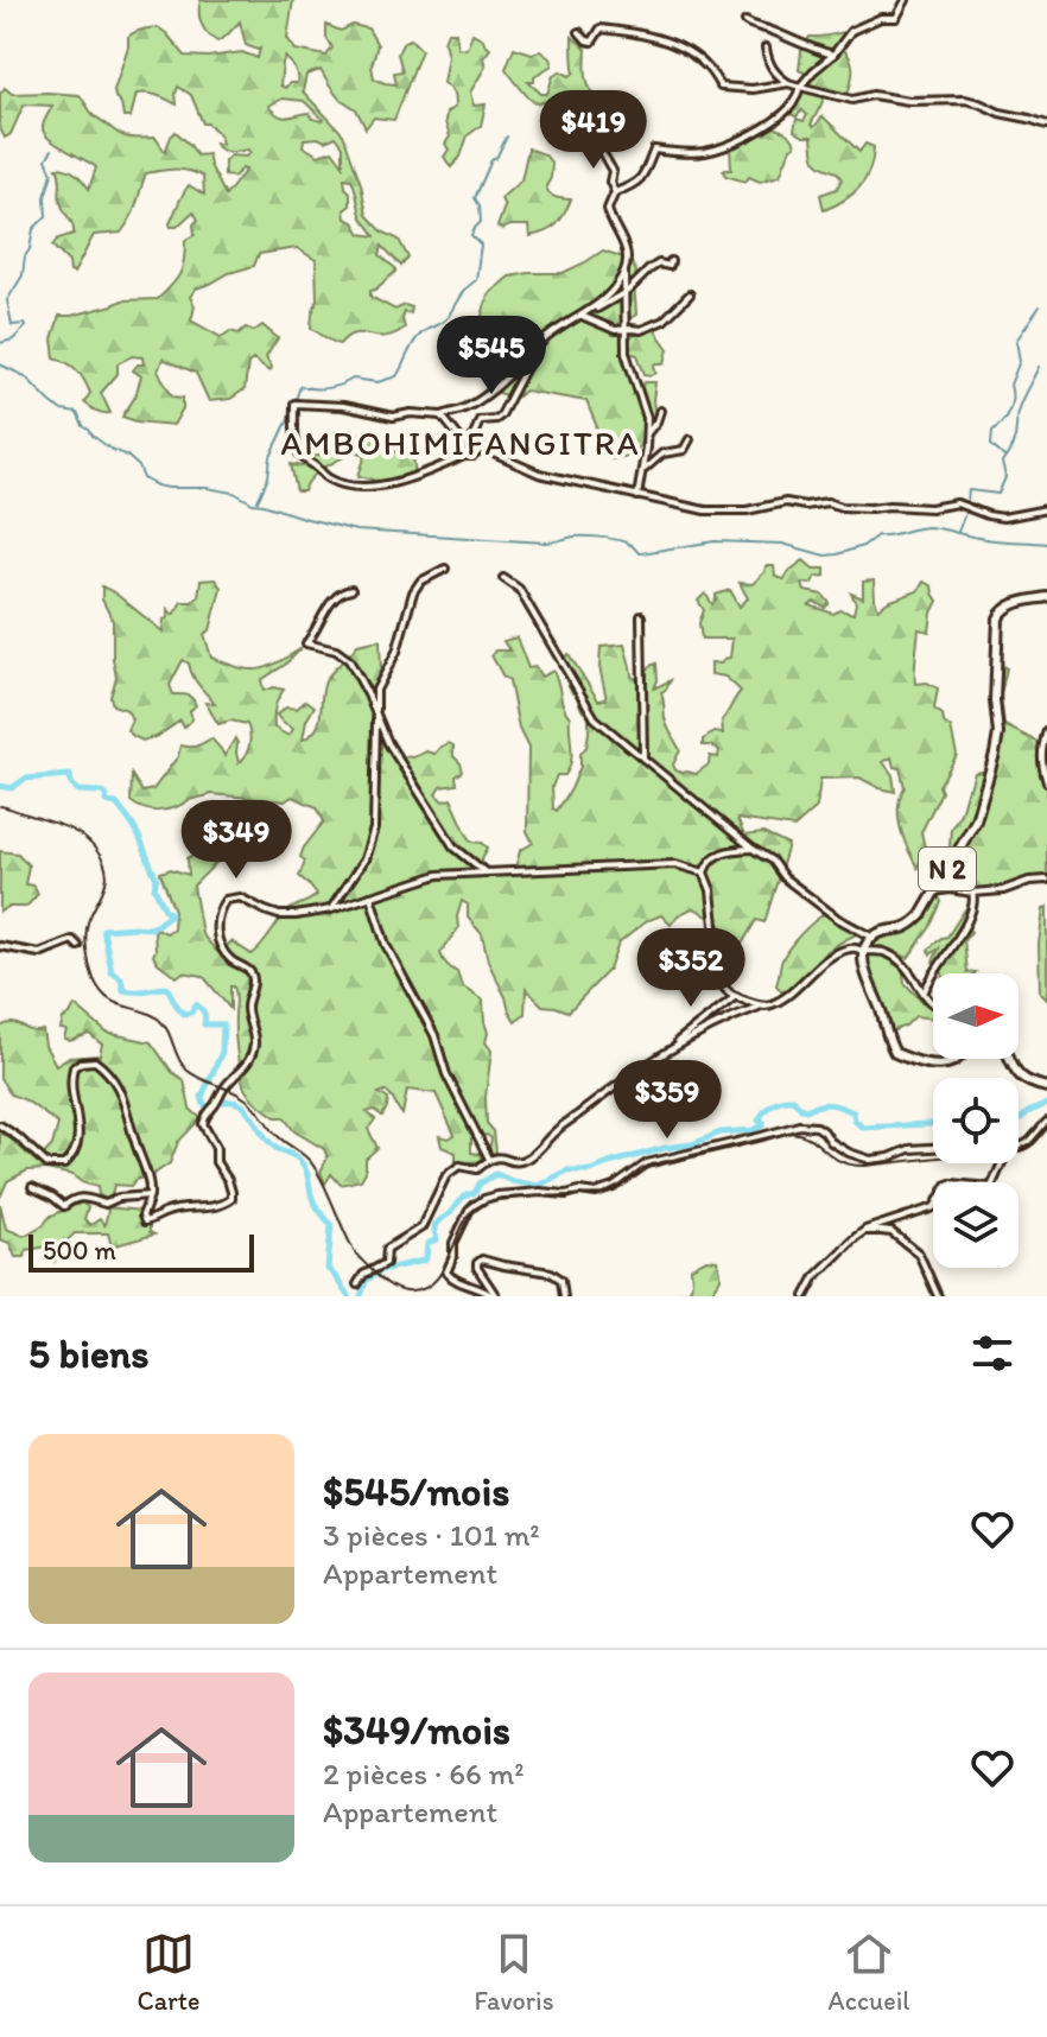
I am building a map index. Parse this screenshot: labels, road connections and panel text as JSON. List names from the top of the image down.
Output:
{
  "streets": {
    "main road": ["N 2"]
  },
  "districts": ["AMBOHIMIFANGITRA"],
  "scale_bar": "500 m",
  "north": "right",
  "page": {
    "price": [
      "$419",
      "$545",
      "$349",
      "$352",
      "$359"
    ],
    "scale": "500 m",
    "heading": "5 biens",
    "list": [
      {
        "name": "$545/mois",
        "note": "3 pièces · 101 m² · Appartement"
      },
      {
        "name": "$349/mois",
        "note": "2 pièces · 66 m² · Appartement"
      }
    ],
    "tabs": ["Carte", "Favoris", "Accueil"]
  }
}
